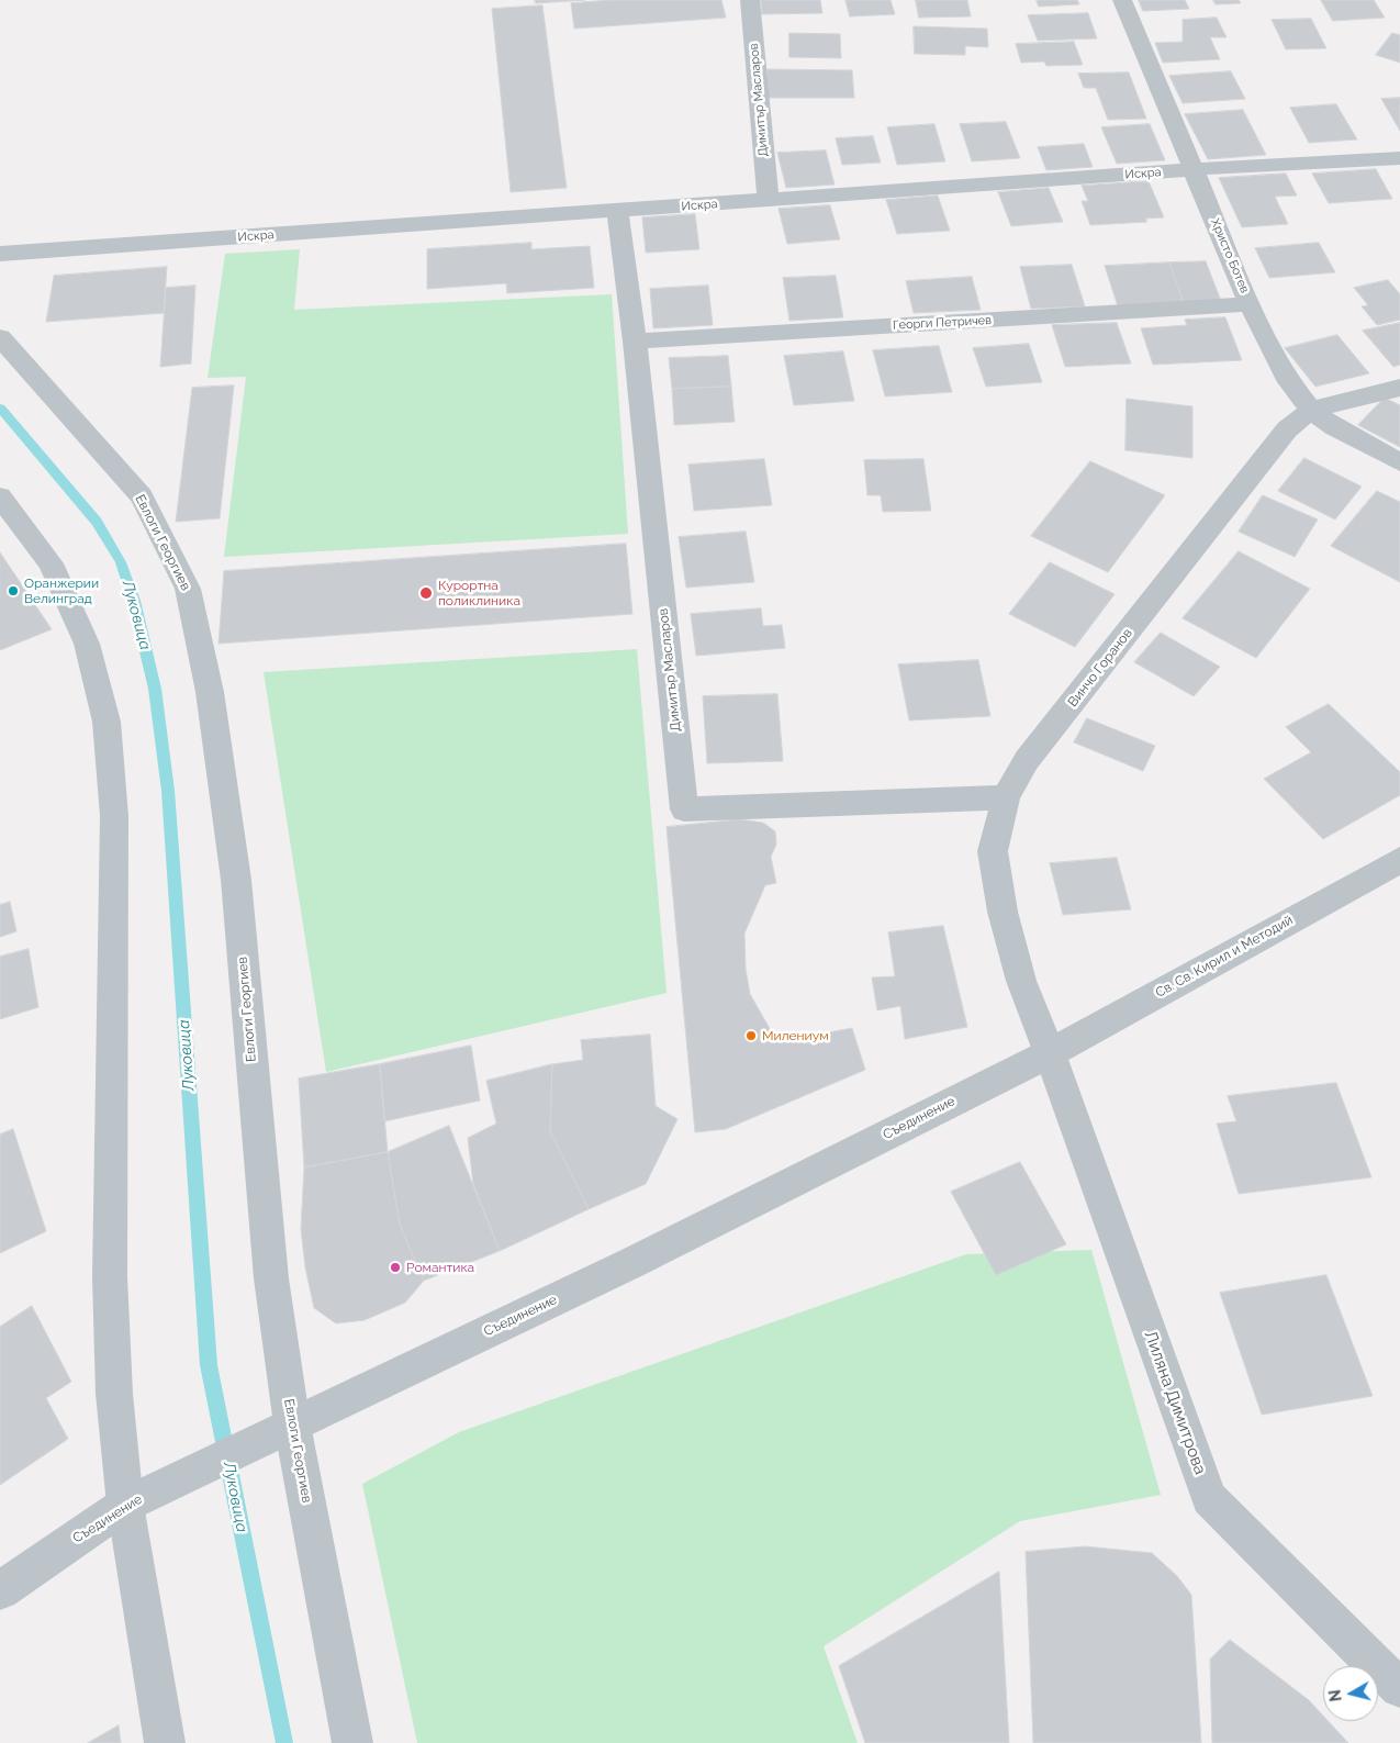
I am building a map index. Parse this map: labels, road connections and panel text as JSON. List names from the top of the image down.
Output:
{
  "streets": {
    "street": [
      "Димитър Масларов",
      "Искра",
      "Христо Ботев",
      "Георги Петричев",
      "Евлоги Георгиев",
      "Винчо Горанов",
      "Св. Св. Кирил и Методий",
      "Съединение",
      "Лиляна Димитрова"
    ]
  },
  "crossings": [
    ["Димитър Масларов", "Искра"],
    ["Димитър Масларов", "Георги Петричев"],
    ["Димитър Масларов", "Винчо Горанов"],
    ["Искра", "Христо Ботев"],
    ["Христо Ботев", "Георги Петричев"],
    ["Христо Ботев", "Винчо Горанов"],
    ["Евлоги Георгиев", "Съединение"],
    ["Винчо Горанов", "Св. Св. Кирил и Методий"],
    ["Винчо Горанов", "Съединение"],
    ["Винчо Горанов", "Лиляна Димитрова"],
    ["Св. Св. Кирил и Методий", "Съединение"],
    ["Св. Св. Кирил и Методий", "Лиляна Димитрова"],
    ["Съединение", "Лиляна Димитрова"]
  ],
  "water": ["Луковица"],
  "places": [
    "Оранжерии Велинград",
    "Курортна поликлиника",
    "Милениум",
    "Романтика"
  ],
  "north": "left"
}
